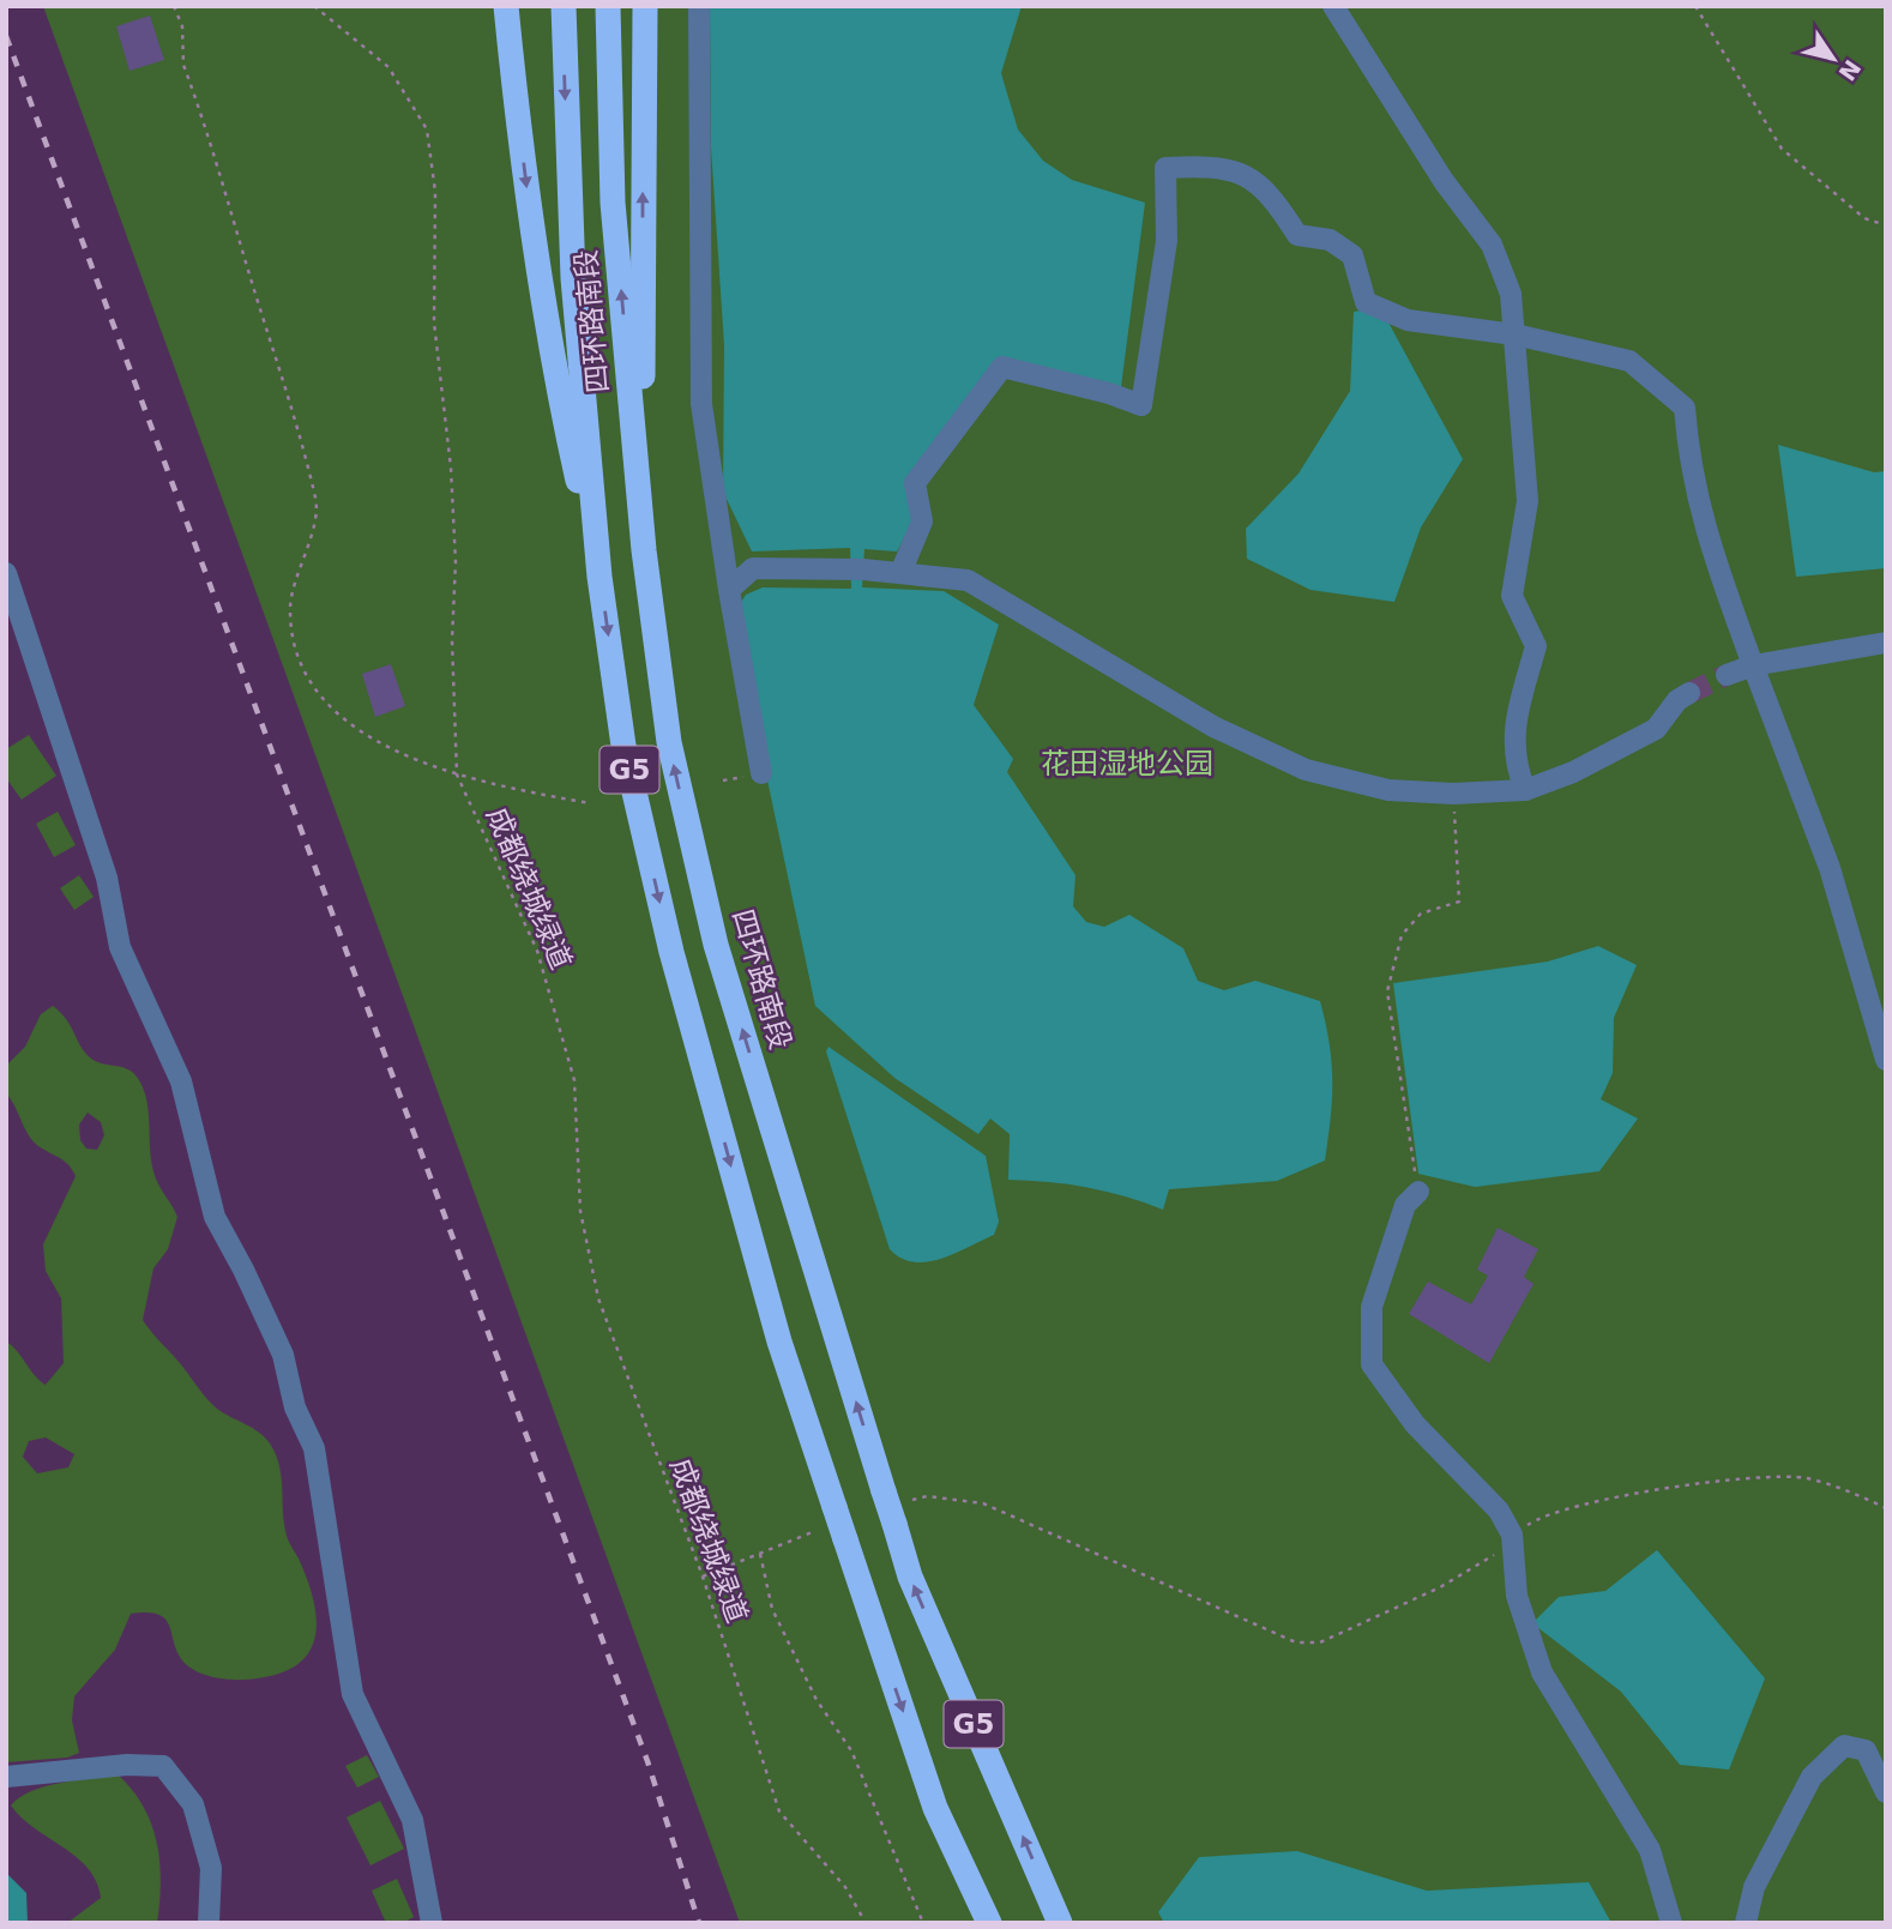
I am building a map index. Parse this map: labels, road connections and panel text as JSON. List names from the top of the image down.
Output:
{
  "streets": {
    "highway": ["四环路南段", "G5"],
    "path": ["成都绕城绿道"]
  },
  "parks": ["花田湿地公园"],
  "north": "bottom right"
}
